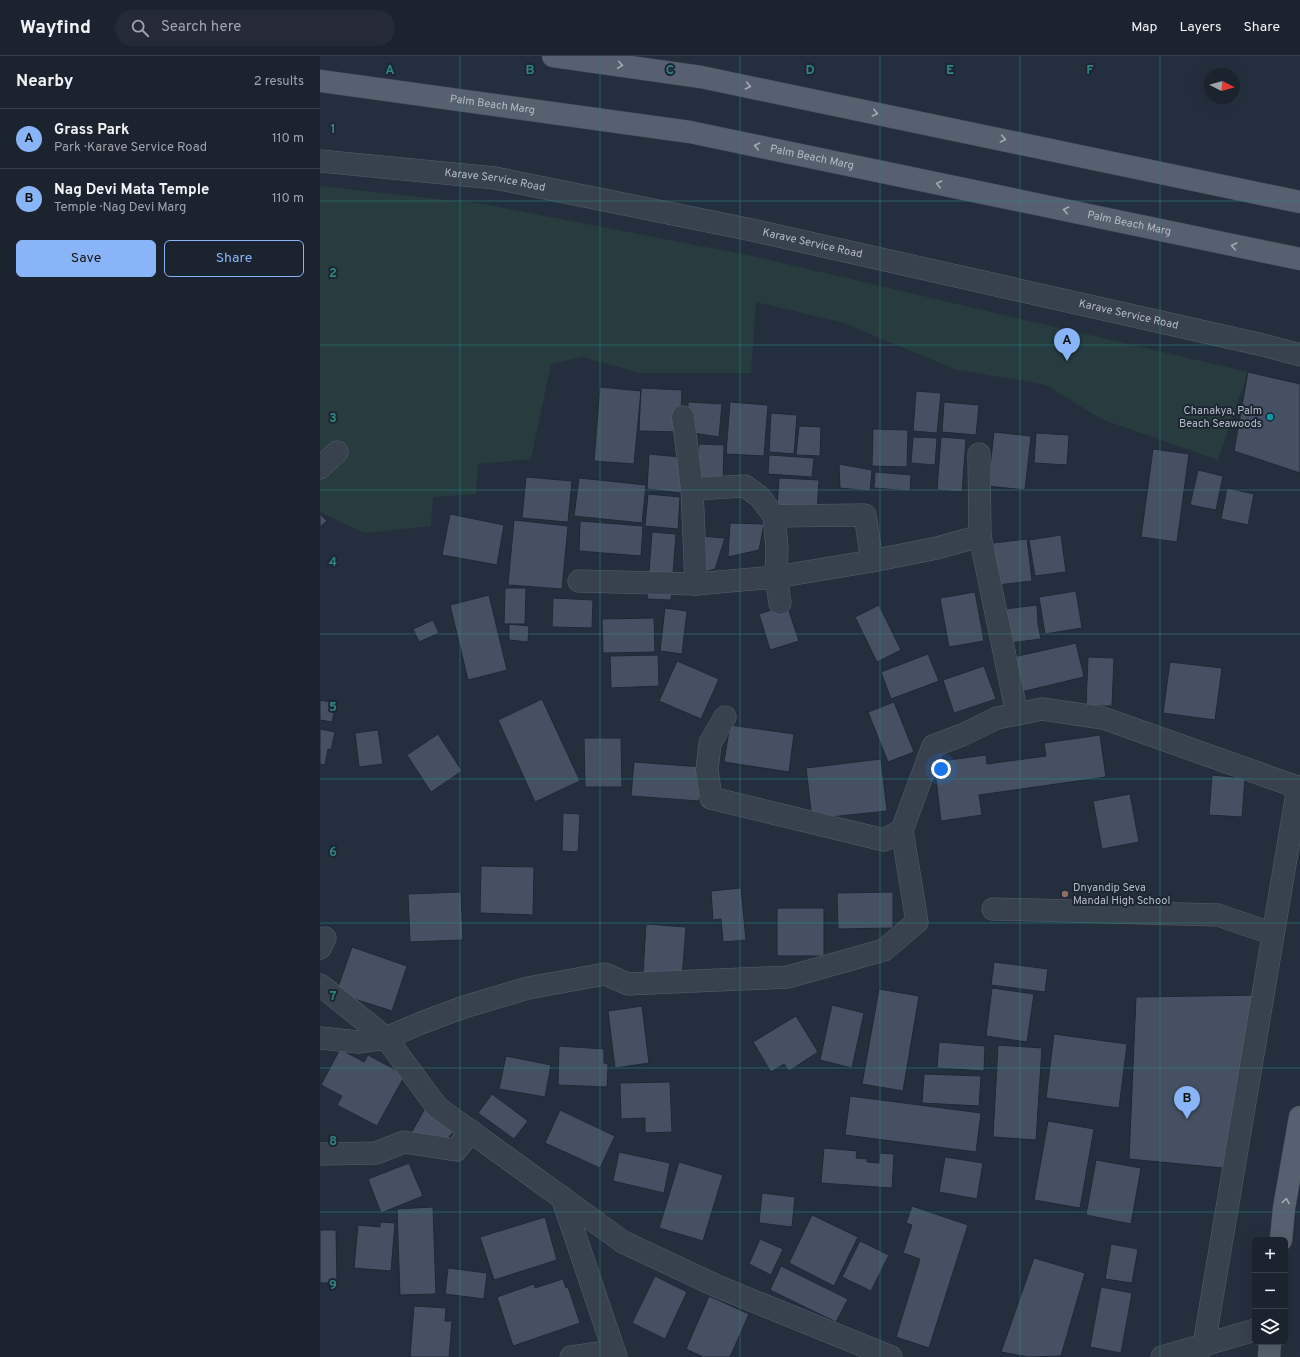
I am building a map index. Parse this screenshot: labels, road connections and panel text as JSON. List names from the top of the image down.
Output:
{
  "streets": {
    "main road": ["Palm Beach Marg"],
    "street": ["Karave Service Road"]
  },
  "places": ["Chanakya, Palm Beach Seawoods", "Dnyandip Seva Mandal High School"],
  "north": "right",
  "page": {
    "header": "Wayfind",
    "search": "Search here",
    "nav": ["Map", "Layers", "Share"],
    "heading": ["Nearby", "2 results"],
    "list": [
      {
        "mark": "A",
        "name": "Grass Park",
        "note": "Park · Karave Service Road",
        "value": "110 m"
      },
      {
        "mark": "B",
        "name": "Nag Devi Mata Temple",
        "note": "Temple · Nag Devi Marg",
        "value": "110 m"
      }
    ],
    "buttons": ["Save", "Share"],
    "pins": ["A", "B"],
    "map_buttons": ["+", "−"]
  },
  "grid": {
    "columns": [
      "A",
      "B",
      "C",
      "D",
      "E",
      "F"
    ],
    "rows": [
      "1",
      "2",
      "3",
      "4",
      "5",
      "6",
      "7",
      "8",
      "9"
    ]
  }
}
